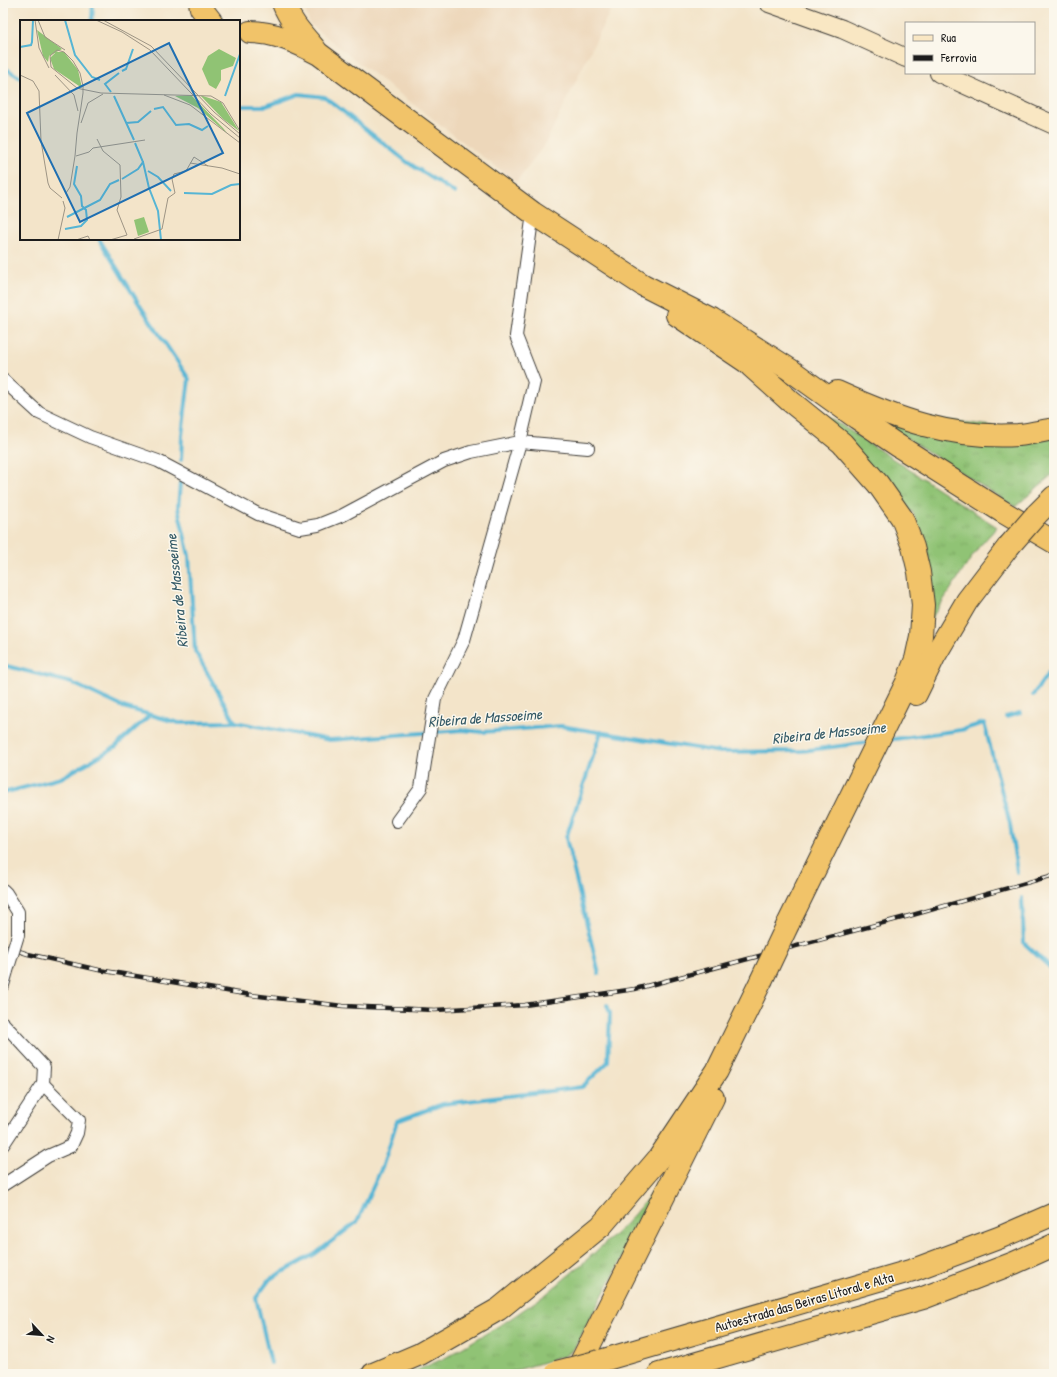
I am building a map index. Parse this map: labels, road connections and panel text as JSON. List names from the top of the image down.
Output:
{
  "streets": {
    "highway": ["Autoestrada das Beiras Litoral e Alta"]
  },
  "water": ["Ribeira de Massoeime"],
  "legend": ["Rua", "Ferrovia"],
  "north": "bottom right"
}
